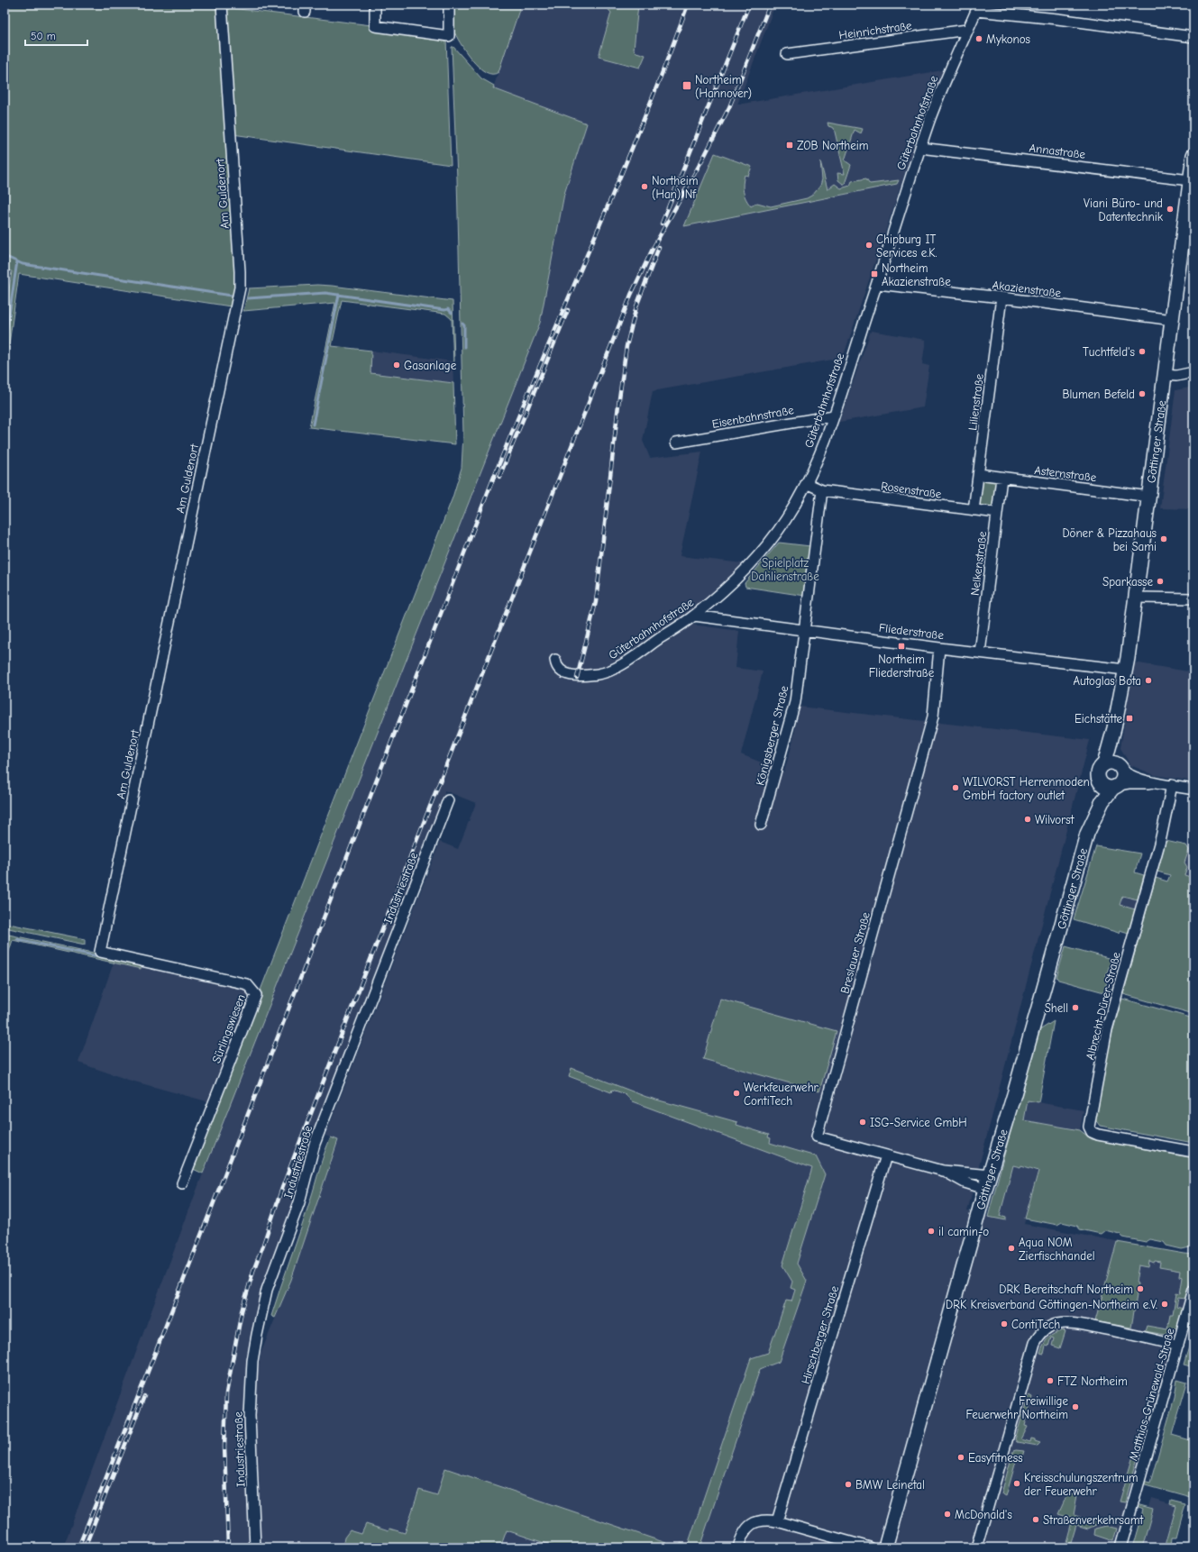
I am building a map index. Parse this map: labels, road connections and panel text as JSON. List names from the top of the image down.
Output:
{
  "streets": {
    "main road": ["Göttinger Straße"],
    "street": [
      "Heinrichstraße",
      "Güterbahnhofstraße",
      "Annastraße",
      "Am Guldenort",
      "Akazienstraße",
      "Lilienstraße",
      "Eisenbahnstraße",
      "Asternstraße",
      "Rosenstraße",
      "Nelkenstraße",
      "Fliederstraße",
      "Königsberger Straße",
      "Industriestraße",
      "Breslauer Straße",
      "Albrecht-Dürer-Straße",
      "Sürlingswiesen",
      "Hirschberger Straße",
      "Matthias-Grünewald-Straße"
    ]
  },
  "crossings": [
    ["Heinrichstraße", "Güterbahnhofstraße"],
    ["Güterbahnhofstraße", "Annastraße"],
    ["Güterbahnhofstraße", "Akazienstraße"],
    ["Güterbahnhofstraße", "Eisenbahnstraße"],
    ["Güterbahnhofstraße", "Rosenstraße"],
    ["Güterbahnhofstraße", "Fliederstraße"],
    ["Annastraße", "Göttinger Straße"],
    ["Am Guldenort", "Sürlingswiesen"],
    ["Akazienstraße", "Lilienstraße"],
    ["Akazienstraße", "Göttinger Straße"],
    ["Lilienstraße", "Asternstraße"],
    ["Lilienstraße", "Rosenstraße"],
    ["Göttinger Straße", "Asternstraße"],
    ["Göttinger Straße", "Fliederstraße"],
    ["Göttinger Straße", "Breslauer Straße"],
    ["Asternstraße", "Nelkenstraße"],
    ["Rosenstraße", "Nelkenstraße"],
    ["Rosenstraße", "Königsberger Straße"],
    ["Nelkenstraße", "Fliederstraße"],
    ["Fliederstraße", "Königsberger Straße"],
    ["Fliederstraße", "Breslauer Straße"],
    ["Breslauer Straße", "Hirschberger Straße"]
  ],
  "parks": ["Spielplatz Dahlienstraße"],
  "places": {
    "other": [
      "Mykonos",
      "Northeim (Han) Nf",
      "Viani Büro- und Datentechnik",
      "Chipburg IT Services e.K.",
      "Tuchtfeld's",
      "Gasanlage",
      "Blumen Befeld",
      "Döner & Pizzahaus bei Sami",
      "Sparkasse",
      "Autoglas Bota",
      "WILVORST Herrenmoden GmbH factory outlet",
      "Wilvorst",
      "Shell",
      "Werkfeuerwehr ContiTech",
      "ISG-Service GmbH",
      "il camin-o",
      "Aqua NOM Zierfischhandel",
      "DRK Bereitschaft Northeim",
      "DRK Kreisverband Göttingen-Northeim e.V.",
      "ContiTech",
      "FTZ Northeim",
      "Freiwillige Feuerwehr Northeim",
      "Easyfitness",
      "Kreisschulungszentrum der Feuerwehr",
      "BMW Leinetal",
      "McDonald's",
      "Straßenverkehrsamt"
    ],
    "transit": [
      "Northeim (Hannover)",
      "ZOB Northeim",
      "Northeim Akazienstraße",
      "Northeim Fliederstraße",
      "Eichstätte"
    ]
  },
  "scale_bar": "50 m"
}
